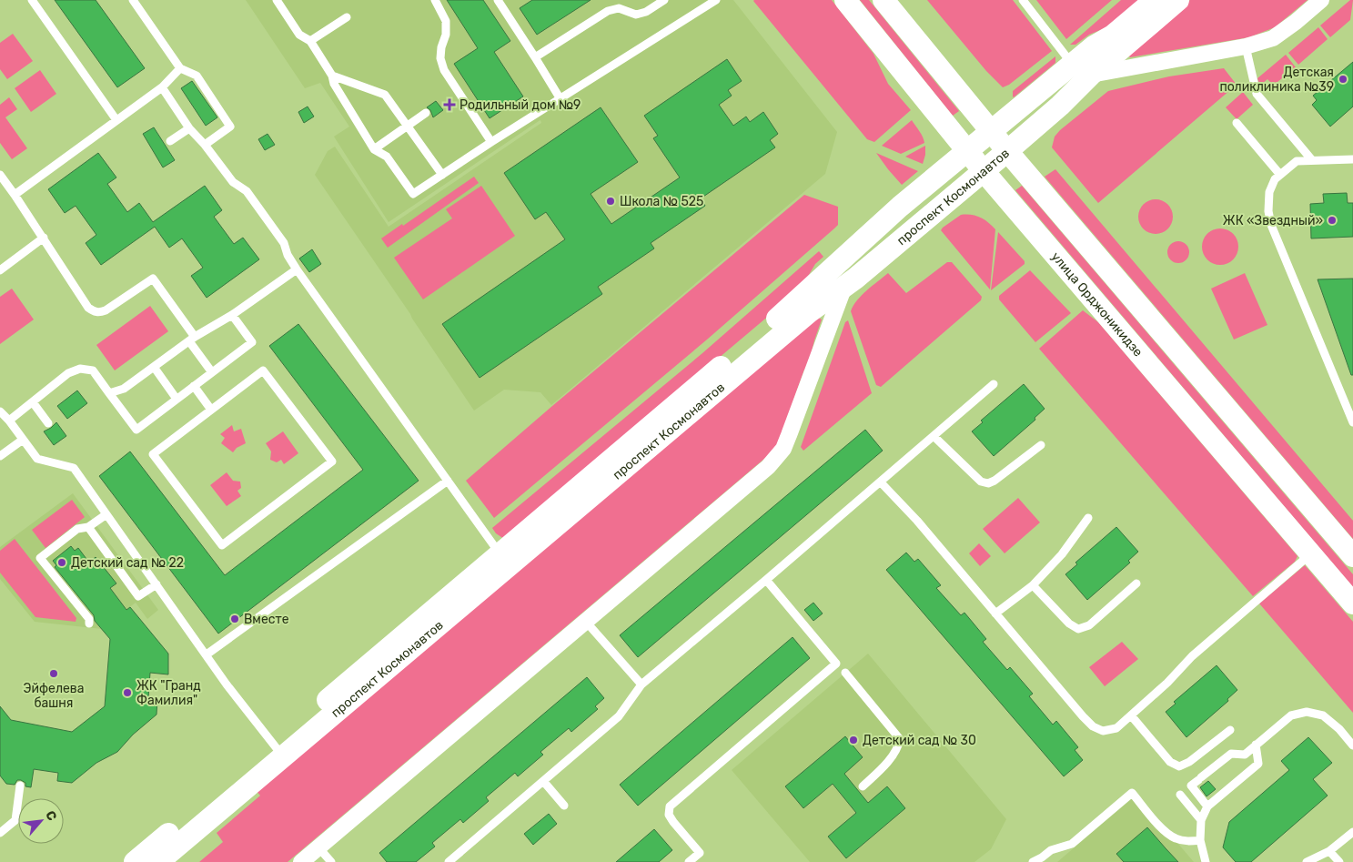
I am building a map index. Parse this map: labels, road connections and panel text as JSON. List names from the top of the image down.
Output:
{
  "streets": {
    "street": ["проспект Космонавтов", "улица Орджоникидзе"]
  },
  "crossings": [
    ["проспект Космонавтов", "улица Орджоникидзе"]
  ],
  "places": {
    "other": [
      "Детская поликлиника №39",
      "Школа № 525",
      "ЖК «Звездный»",
      "Детский сад № 22",
      "Вместе",
      "Эйфелева башня",
      "ЖК \"Гранд Фамилия\"",
      "Детский сад № 30"
    ],
    "health": ["Родильный дом №9"]
  },
  "north": "top right"
}
